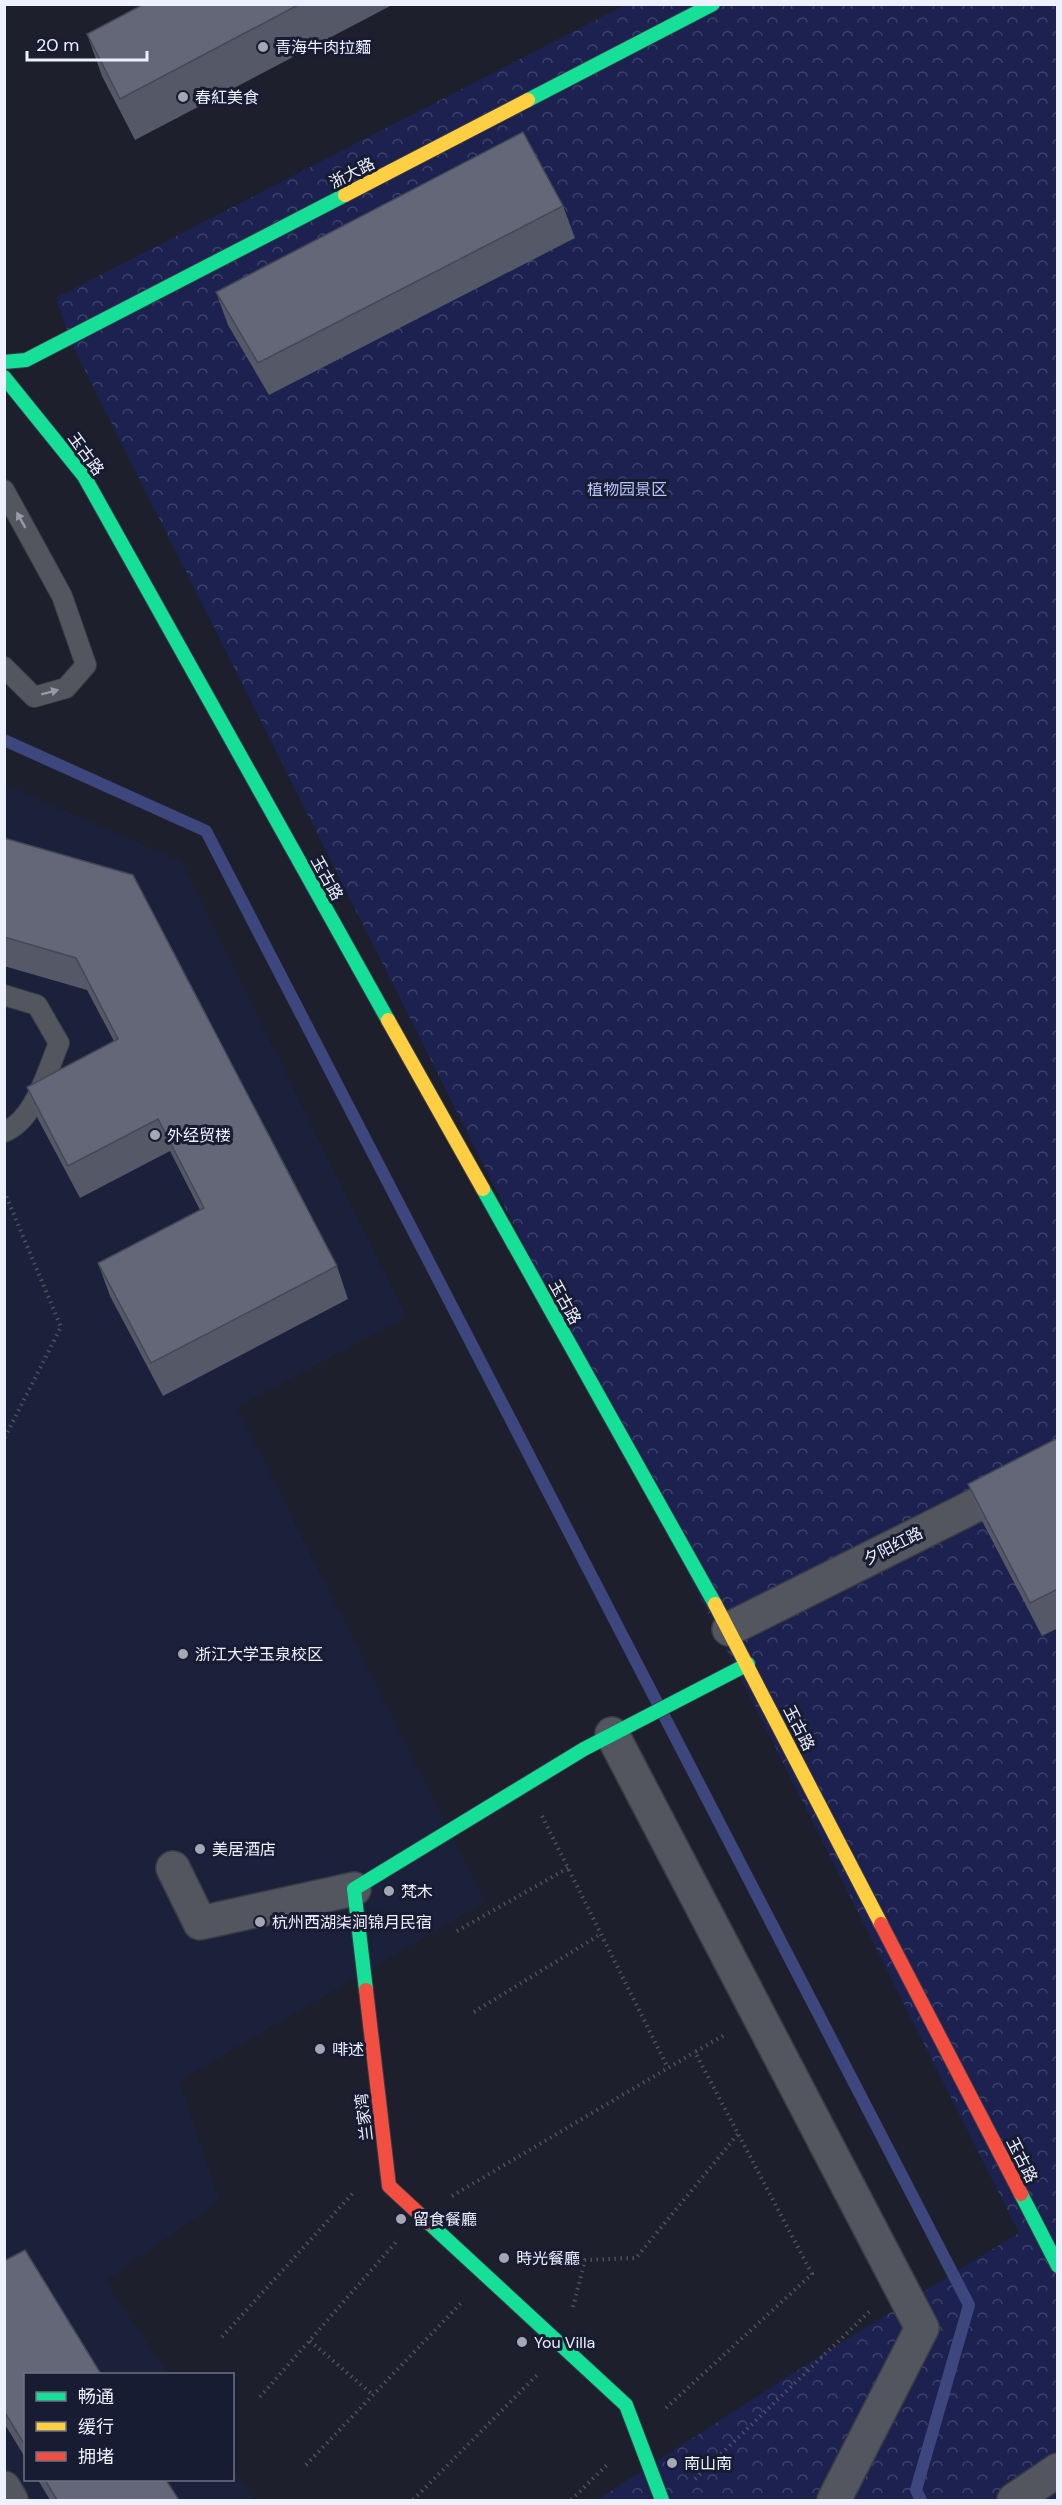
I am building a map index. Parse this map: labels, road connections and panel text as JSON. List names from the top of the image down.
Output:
{
  "streets": {
    "street": [
      "浙大路",
      "玉古路",
      "夕阳红路",
      "兰家湾"
    ]
  },
  "crossings": [
    ["玉古路", "夕阳红路"]
  ],
  "parks": ["植物园景区"],
  "places": [
    "青海牛肉拉麵",
    "春紅美食",
    "外经贸楼",
    "浙江大学玉泉校区",
    "美居酒店",
    "梵木",
    "杭州西湖柒涧锦月民宿",
    "啡述",
    "留食餐廳",
    "時光餐廳",
    "You Villa",
    "南山南"
  ],
  "legend": ["畅通", "缓行", "拥堵"],
  "scale_bar": "20 m"
}
